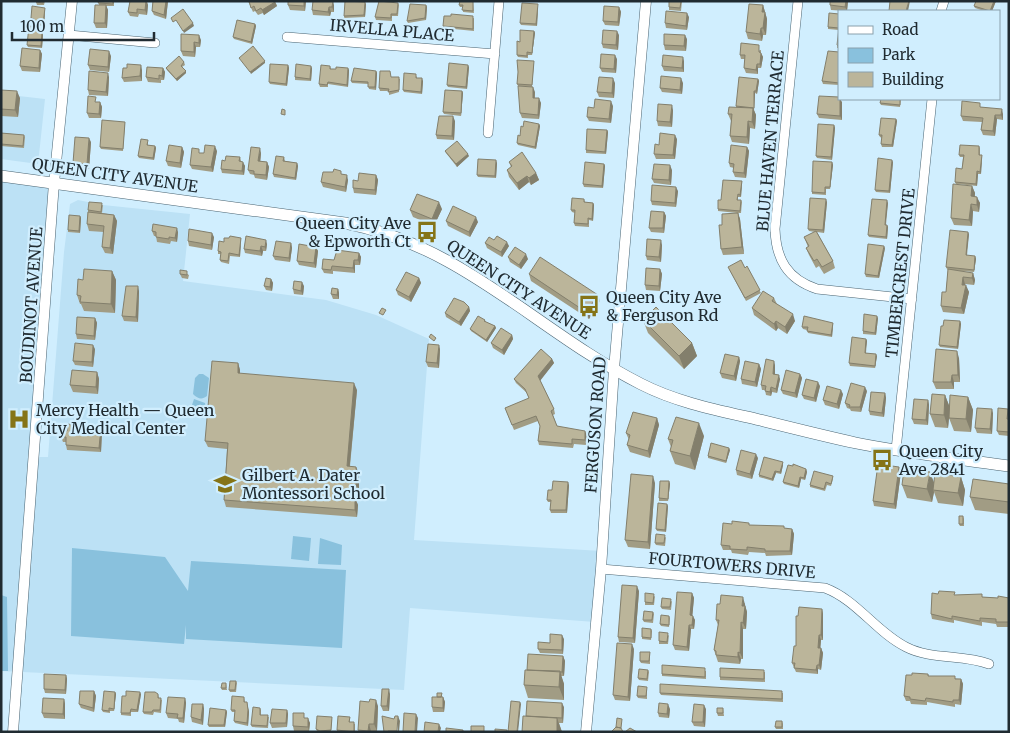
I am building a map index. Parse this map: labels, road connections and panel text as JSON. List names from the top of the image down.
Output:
{
  "streets": {
    "main road": ["QUEEN CITY AVENUE"],
    "street": [
      "IRVELLA PLACE",
      "BLUE HAVEN TERRACE",
      "TIMBERCREST DRIVE",
      "BOUDINOT AVENUE",
      "FERGUSON ROAD",
      "FOURTOWERS DRIVE"
    ]
  },
  "crossings": [
    ["BLUE HAVEN TERRACE", "TIMBERCREST DRIVE"],
    ["QUEEN CITY AVENUE", "TIMBERCREST DRIVE"],
    ["QUEEN CITY AVENUE", "BOUDINOT AVENUE"],
    ["QUEEN CITY AVENUE", "FERGUSON ROAD"],
    ["FERGUSON ROAD", "FOURTOWERS DRIVE"]
  ],
  "places": {
    "bus stop": ["Queen City Ave & Epworth Ct", "Queen City Ave & Ferguson Rd", "Queen City Ave 2841"],
    "hospital": ["Mercy Health — Queen City Medical Center"],
    "school or university": ["Gilbert A. Dater Montessori School"]
  },
  "legend": ["Road", "Park", "Building"],
  "scale_bar": "100 m"
}
